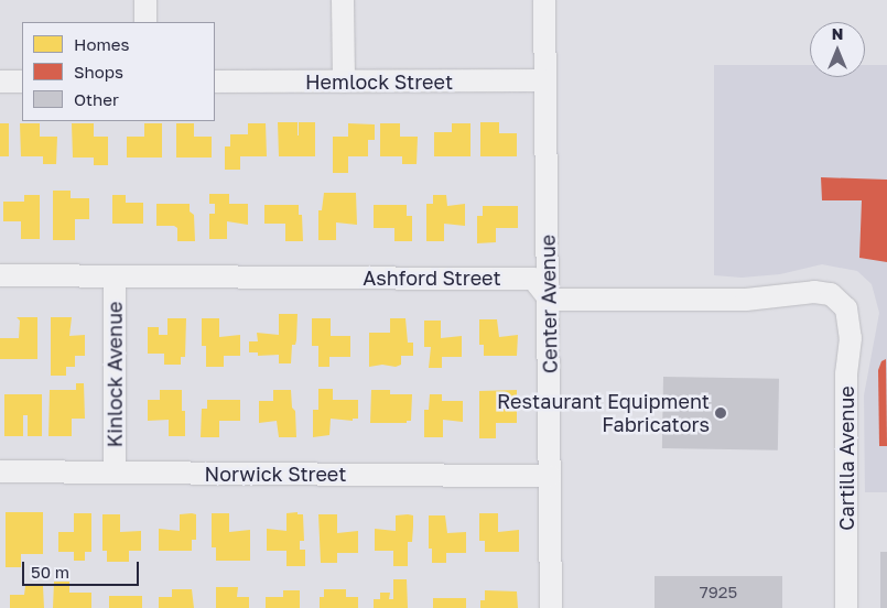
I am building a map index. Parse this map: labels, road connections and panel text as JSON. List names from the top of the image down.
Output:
{
  "streets": {
    "street": [
      "Hemlock Street",
      "Ashford Street",
      "Center Avenue",
      "Kinlock Avenue",
      "Cartilla Avenue",
      "Norwick Street"
    ]
  },
  "crossings": [
    ["Hemlock Street", "Center Avenue"],
    ["Ashford Street", "Center Avenue"],
    ["Ashford Street", "Kinlock Avenue"],
    ["Ashford Street", "Cartilla Avenue"],
    ["Center Avenue", "Cartilla Avenue"],
    ["Center Avenue", "Norwick Street"],
    ["Kinlock Avenue", "Norwick Street"]
  ],
  "places": ["Restaurant Equipment Fabricators"],
  "house_numbers": ["7925"],
  "legend": ["Homes", "Shops", "Other"],
  "scale_bar": "50 m",
  "north": "top"
}
